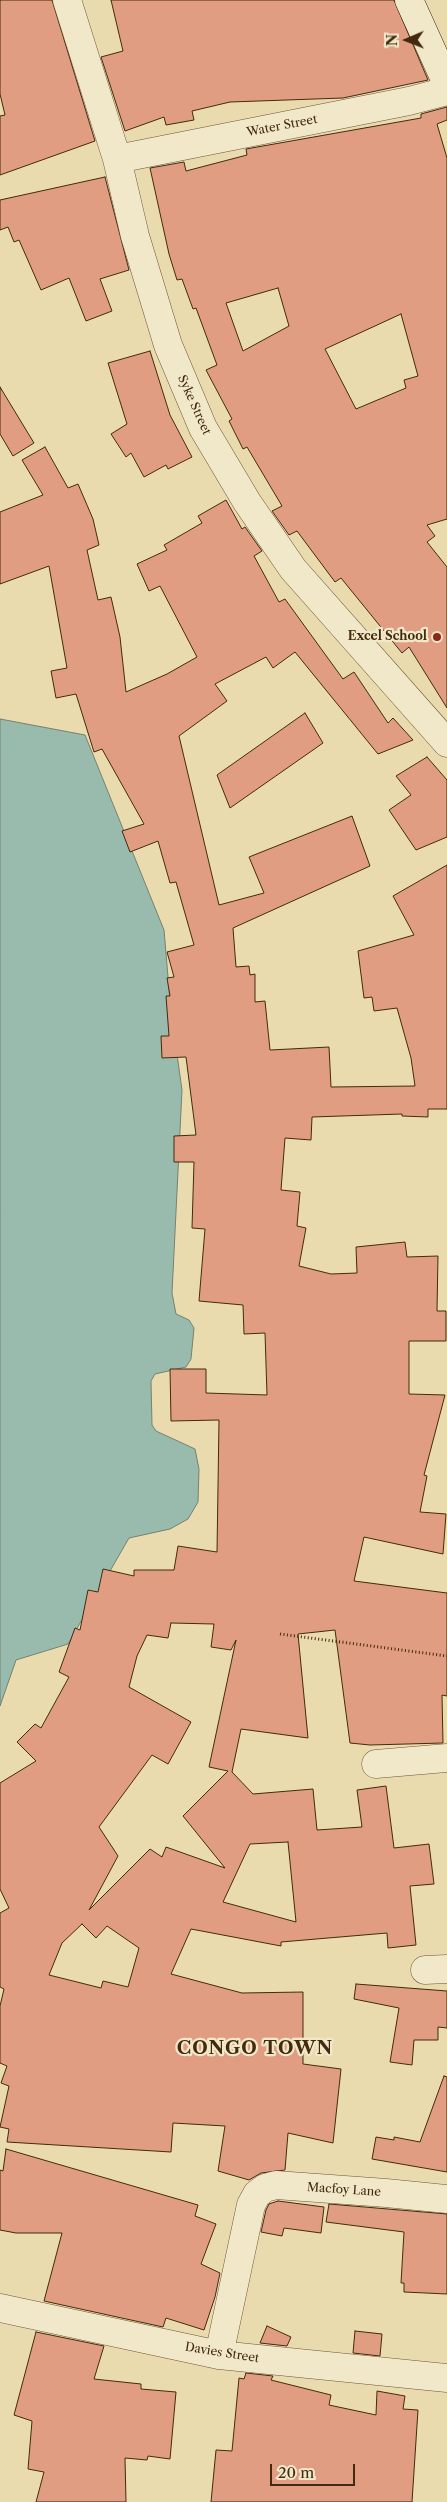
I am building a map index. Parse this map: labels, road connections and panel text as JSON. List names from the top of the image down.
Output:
{
  "streets": {
    "street": [
      "Water Street",
      "Syke Street",
      "Macfoy Lane",
      "Davies Street"
    ]
  },
  "crossings": [
    ["Water Street", "Syke Street"],
    ["Macfoy Lane", "Davies Street"]
  ],
  "districts": ["CONGO TOWN"],
  "places": ["Excel School"],
  "scale_bar": "20 m",
  "north": "left"
}
